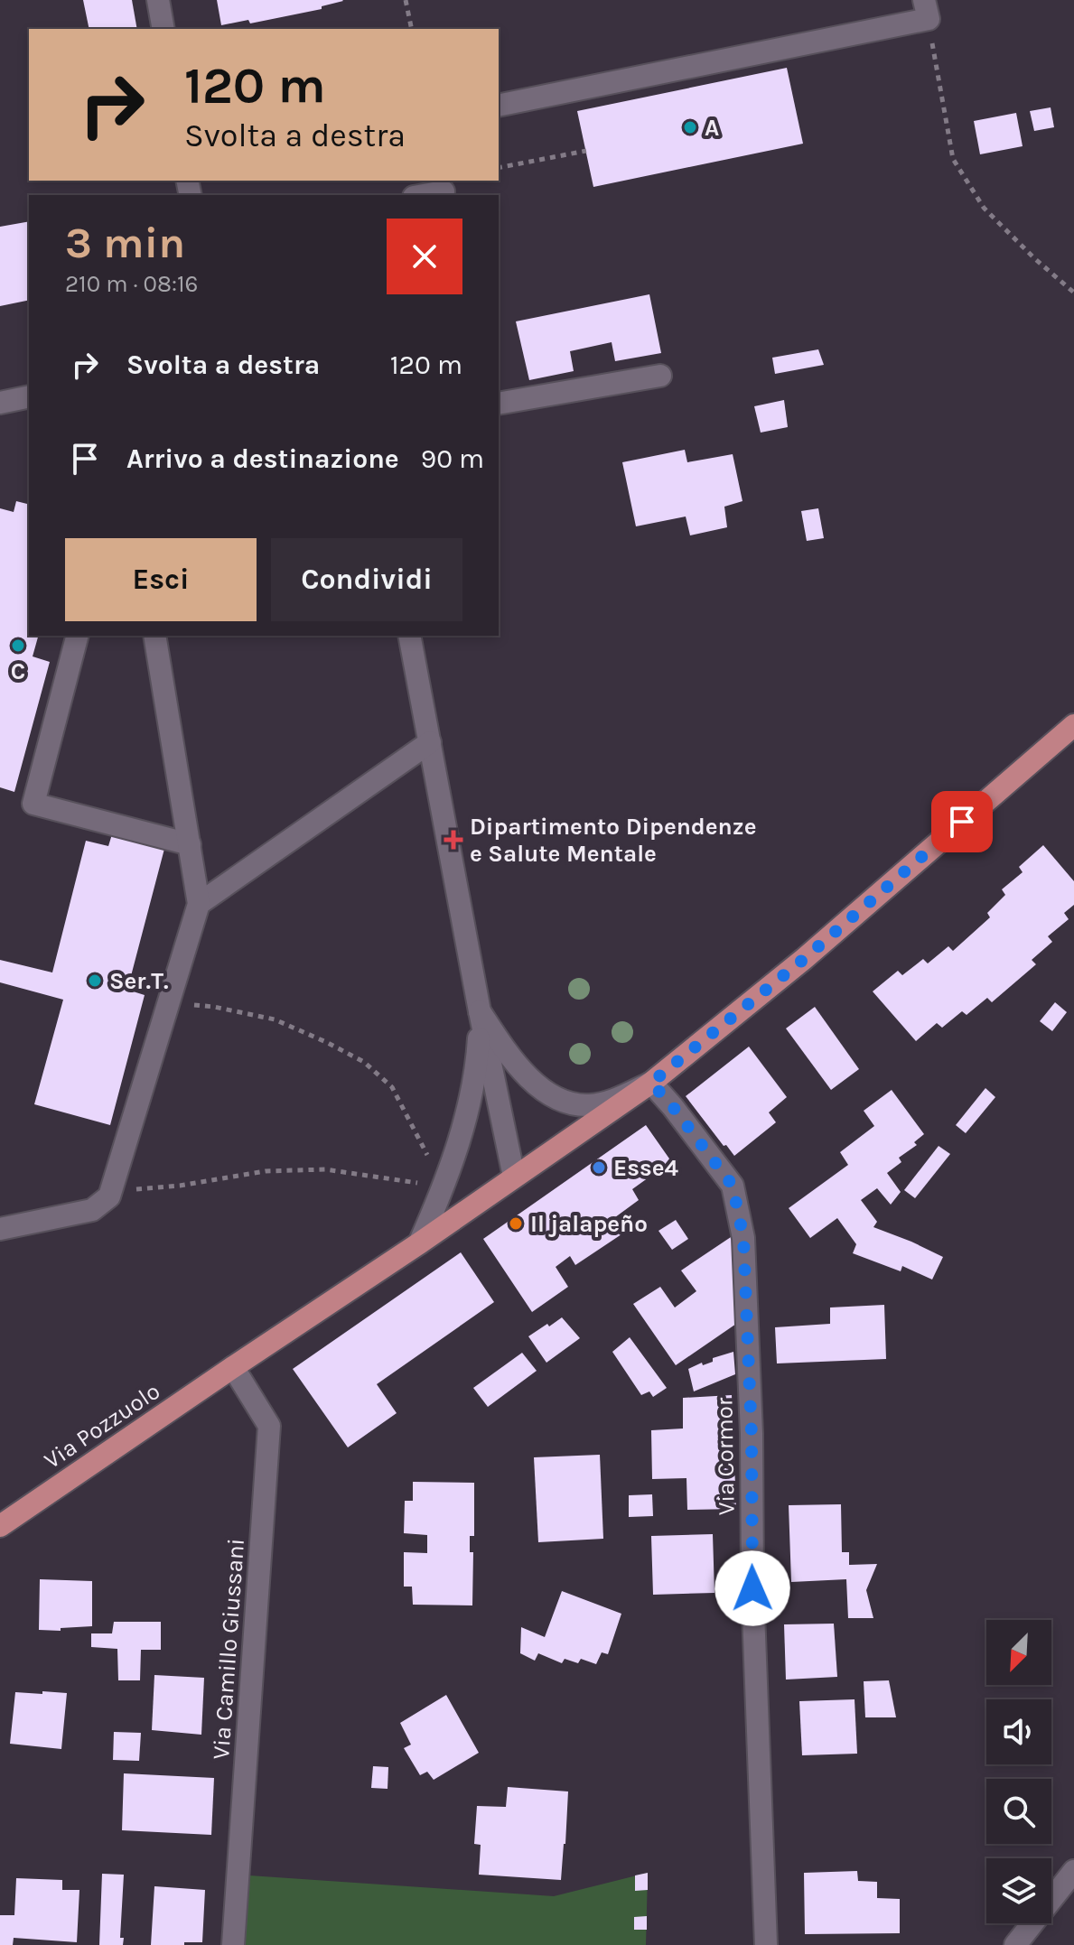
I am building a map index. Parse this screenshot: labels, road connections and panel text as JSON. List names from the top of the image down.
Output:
{
  "streets": {
    "main road": ["Via Pozzuolo"],
    "street": ["Via Cormor", "Via Camillo Giussani"]
  },
  "crossings": [
    ["Via Pozzuolo", "Via Cormor"],
    ["Via Pozzuolo", "Via Camillo Giussani"]
  ],
  "places": {
    "other": [
      "A",
      "C",
      "Ser.T.",
      "Esse4",
      "Il jalapeño"
    ],
    "health": ["Dipartimento Dipendenze e Salute Mentale"]
  },
  "north": "bottom left",
  "page": {
    "turn": ["120 m", "Svolta a destra"],
    "heading": ["3 min", "210 m · 08:16"],
    "list": [
      {
        "name": "Svolta a destra",
        "value": "120 m"
      },
      {
        "name": "Arrivo a destinazione",
        "value": "90 m"
      }
    ],
    "buttons": ["Esci", "Condividi"]
  }
}
